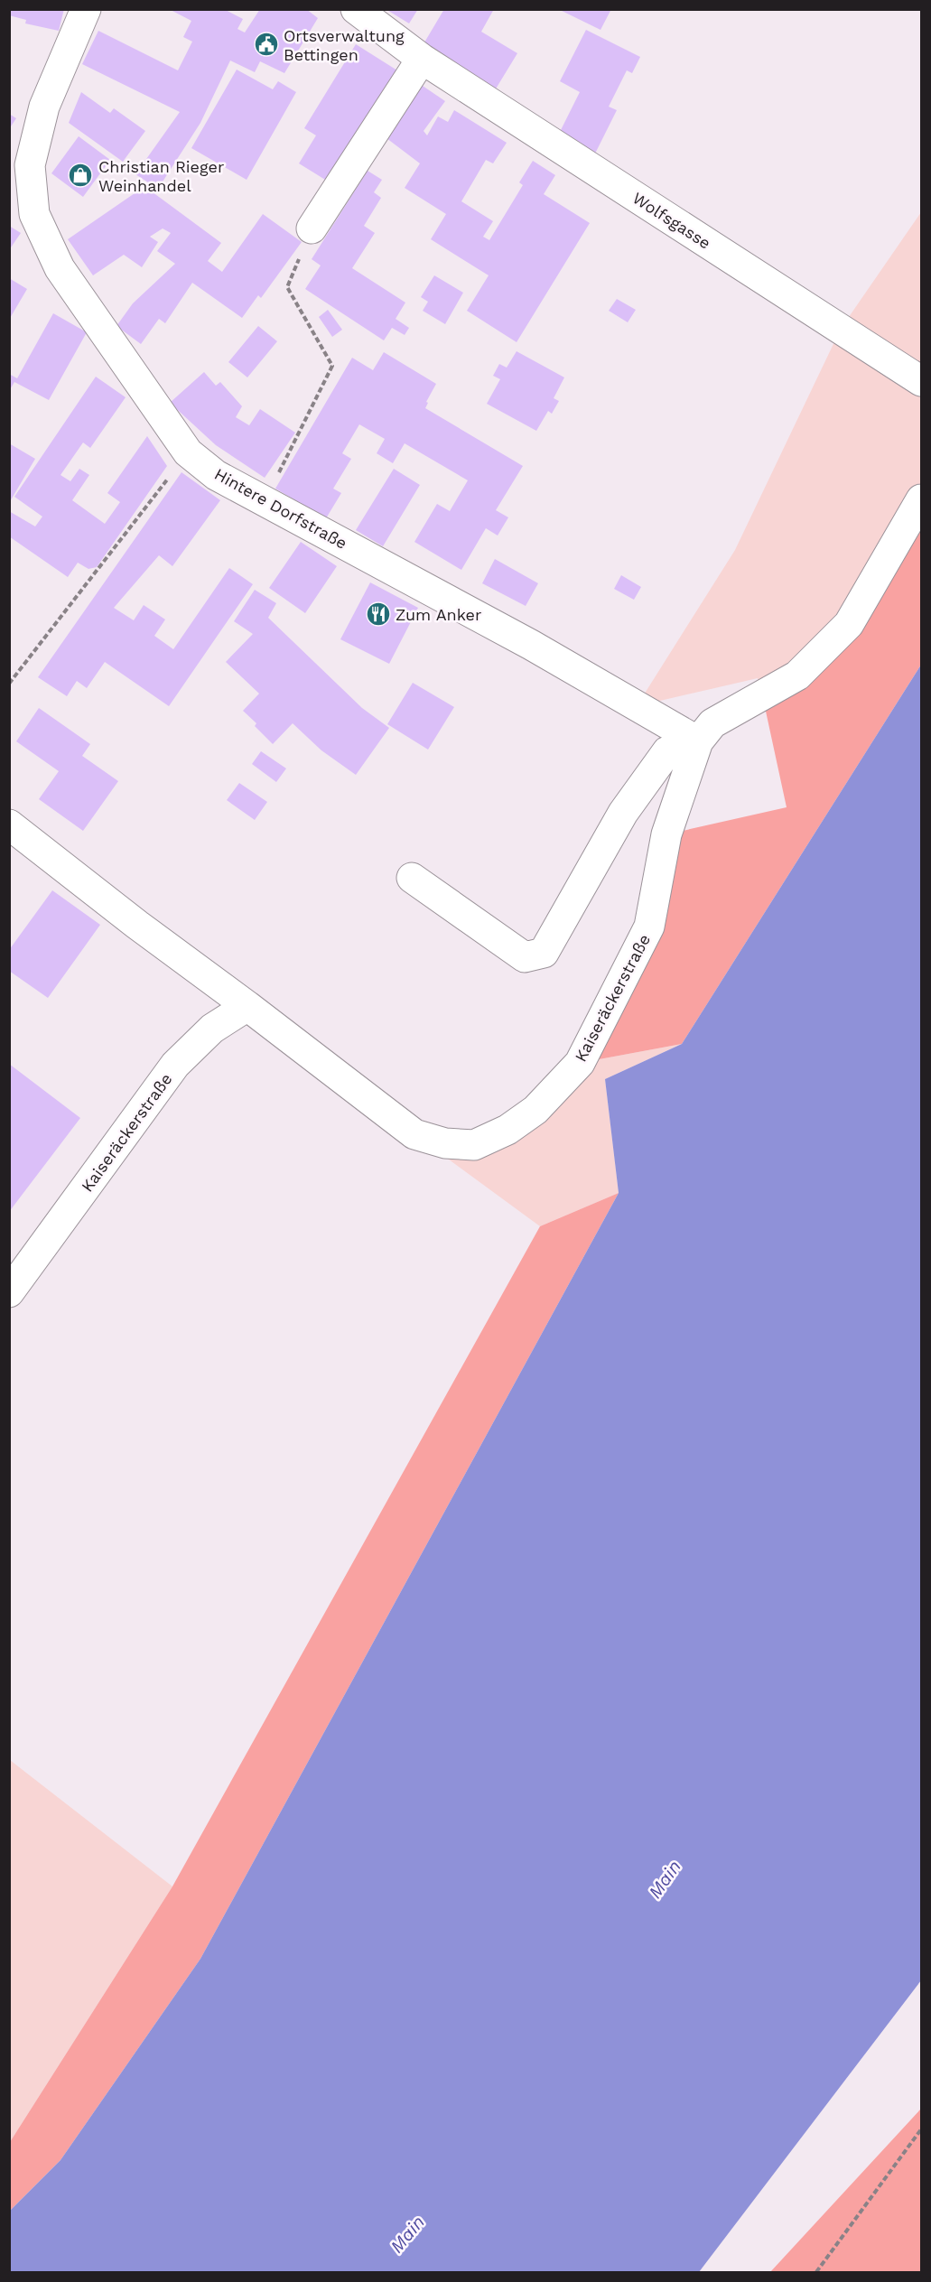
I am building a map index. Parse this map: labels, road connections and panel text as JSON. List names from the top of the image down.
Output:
{
  "streets": {
    "street": ["Wolfsgasse", "Hintere Dorfstraße", "Kaiseräckerstraße"]
  },
  "crossings": [
    ["Hintere Dorfstraße", "Kaiseräckerstraße"]
  ],
  "water": ["Main"],
  "places": {
    "public building": ["Ortsverwaltung Bettingen"],
    "shop": ["Christian Rieger Weinhandel"],
    "restaurant": ["Zum Anker"]
  }
}
